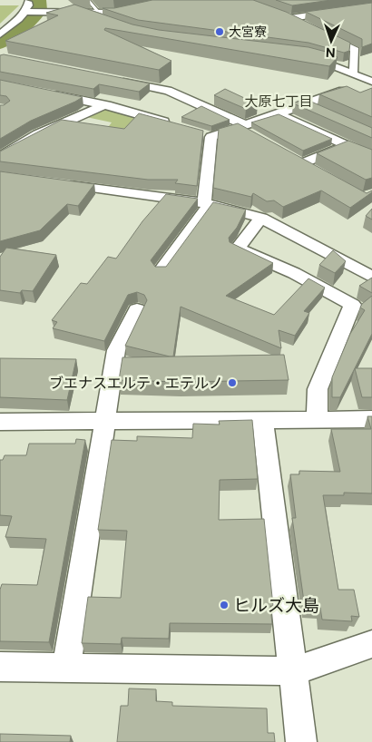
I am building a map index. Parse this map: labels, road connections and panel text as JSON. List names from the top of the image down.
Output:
{
  "districts": ["大原七丁目"],
  "places": ["大宮寮", "ブエナスエルテ・エテルノ", "ヒルズ大島"],
  "north": "bottom"
}
